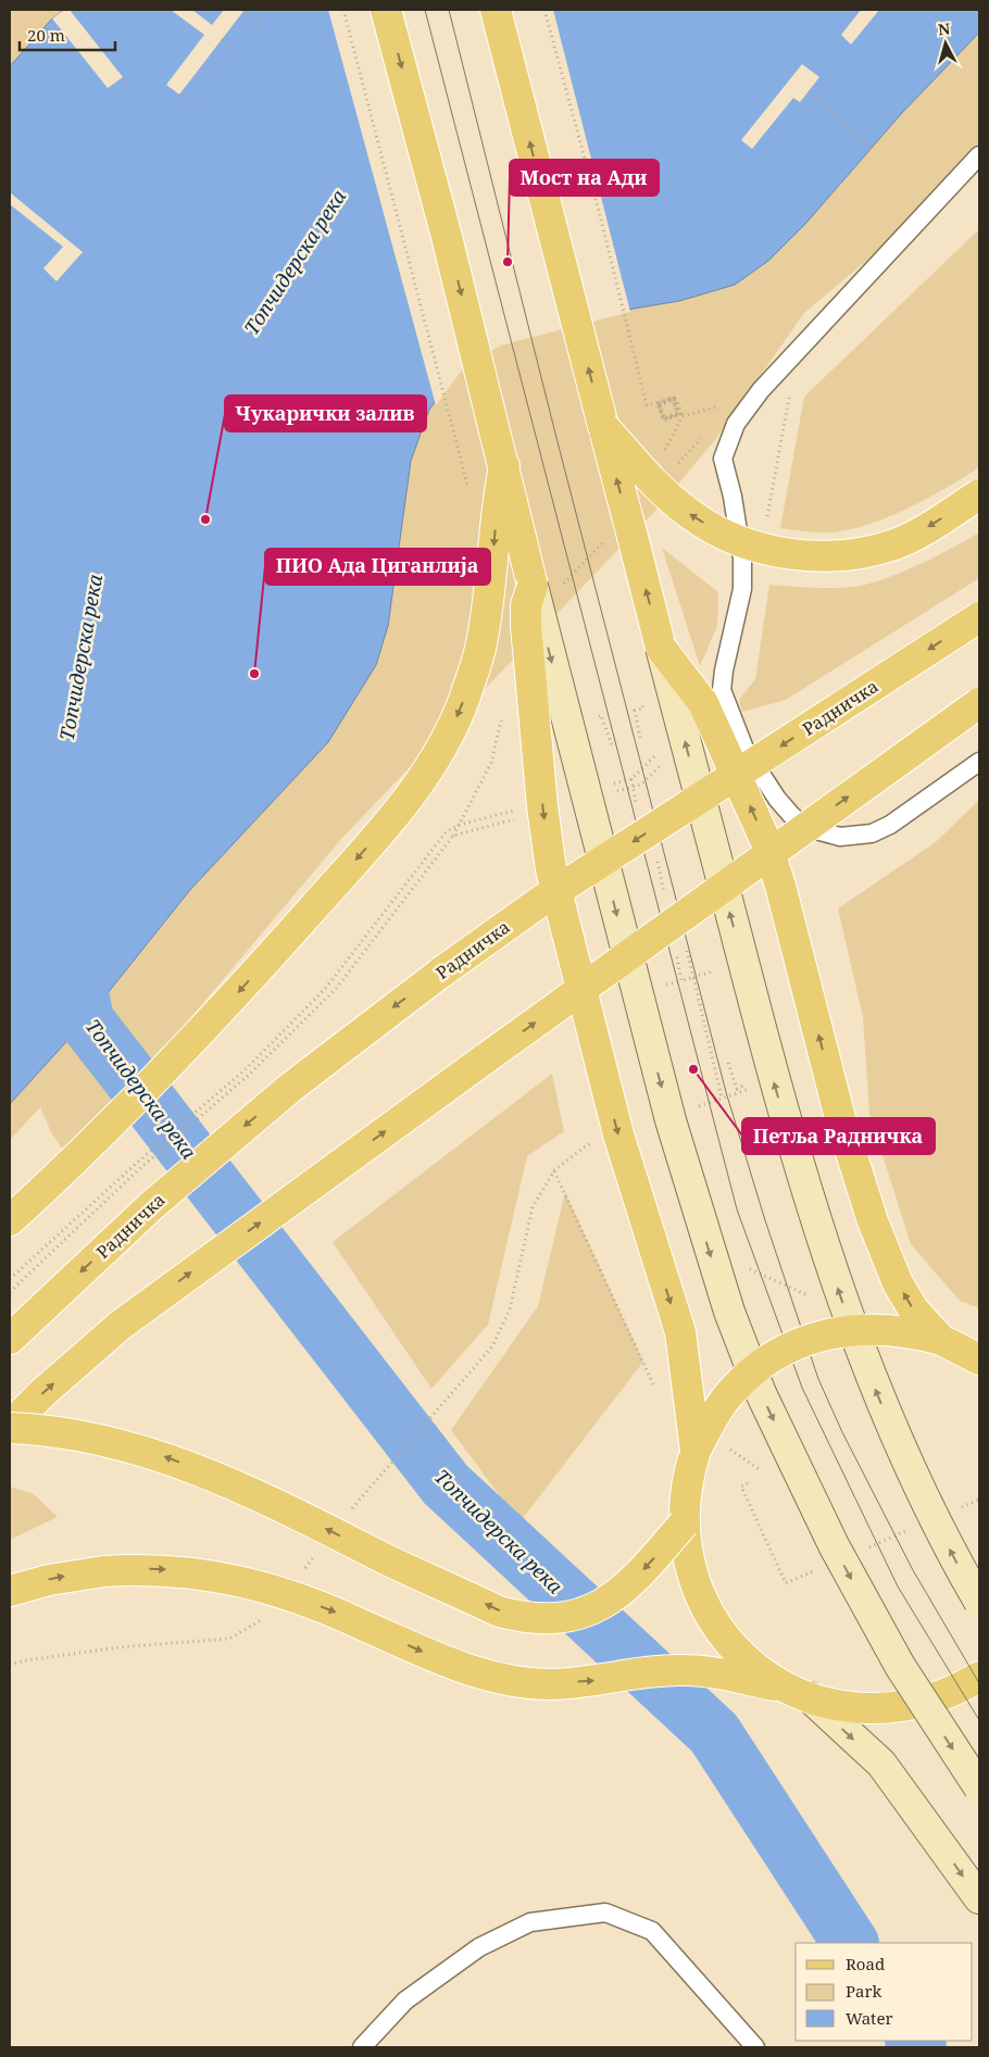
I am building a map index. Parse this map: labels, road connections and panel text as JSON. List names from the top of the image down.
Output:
{
  "streets": {
    "main road": ["Радничка"]
  },
  "water": ["Топчидерска река"],
  "places": [
    "Мост на Ади",
    "Чукарички залив",
    "ПИО Ада Циганлија",
    "Петља Радничка"
  ],
  "legend": ["Road", "Park", "Water"],
  "scale_bar": "20 m",
  "north": "top"
}
